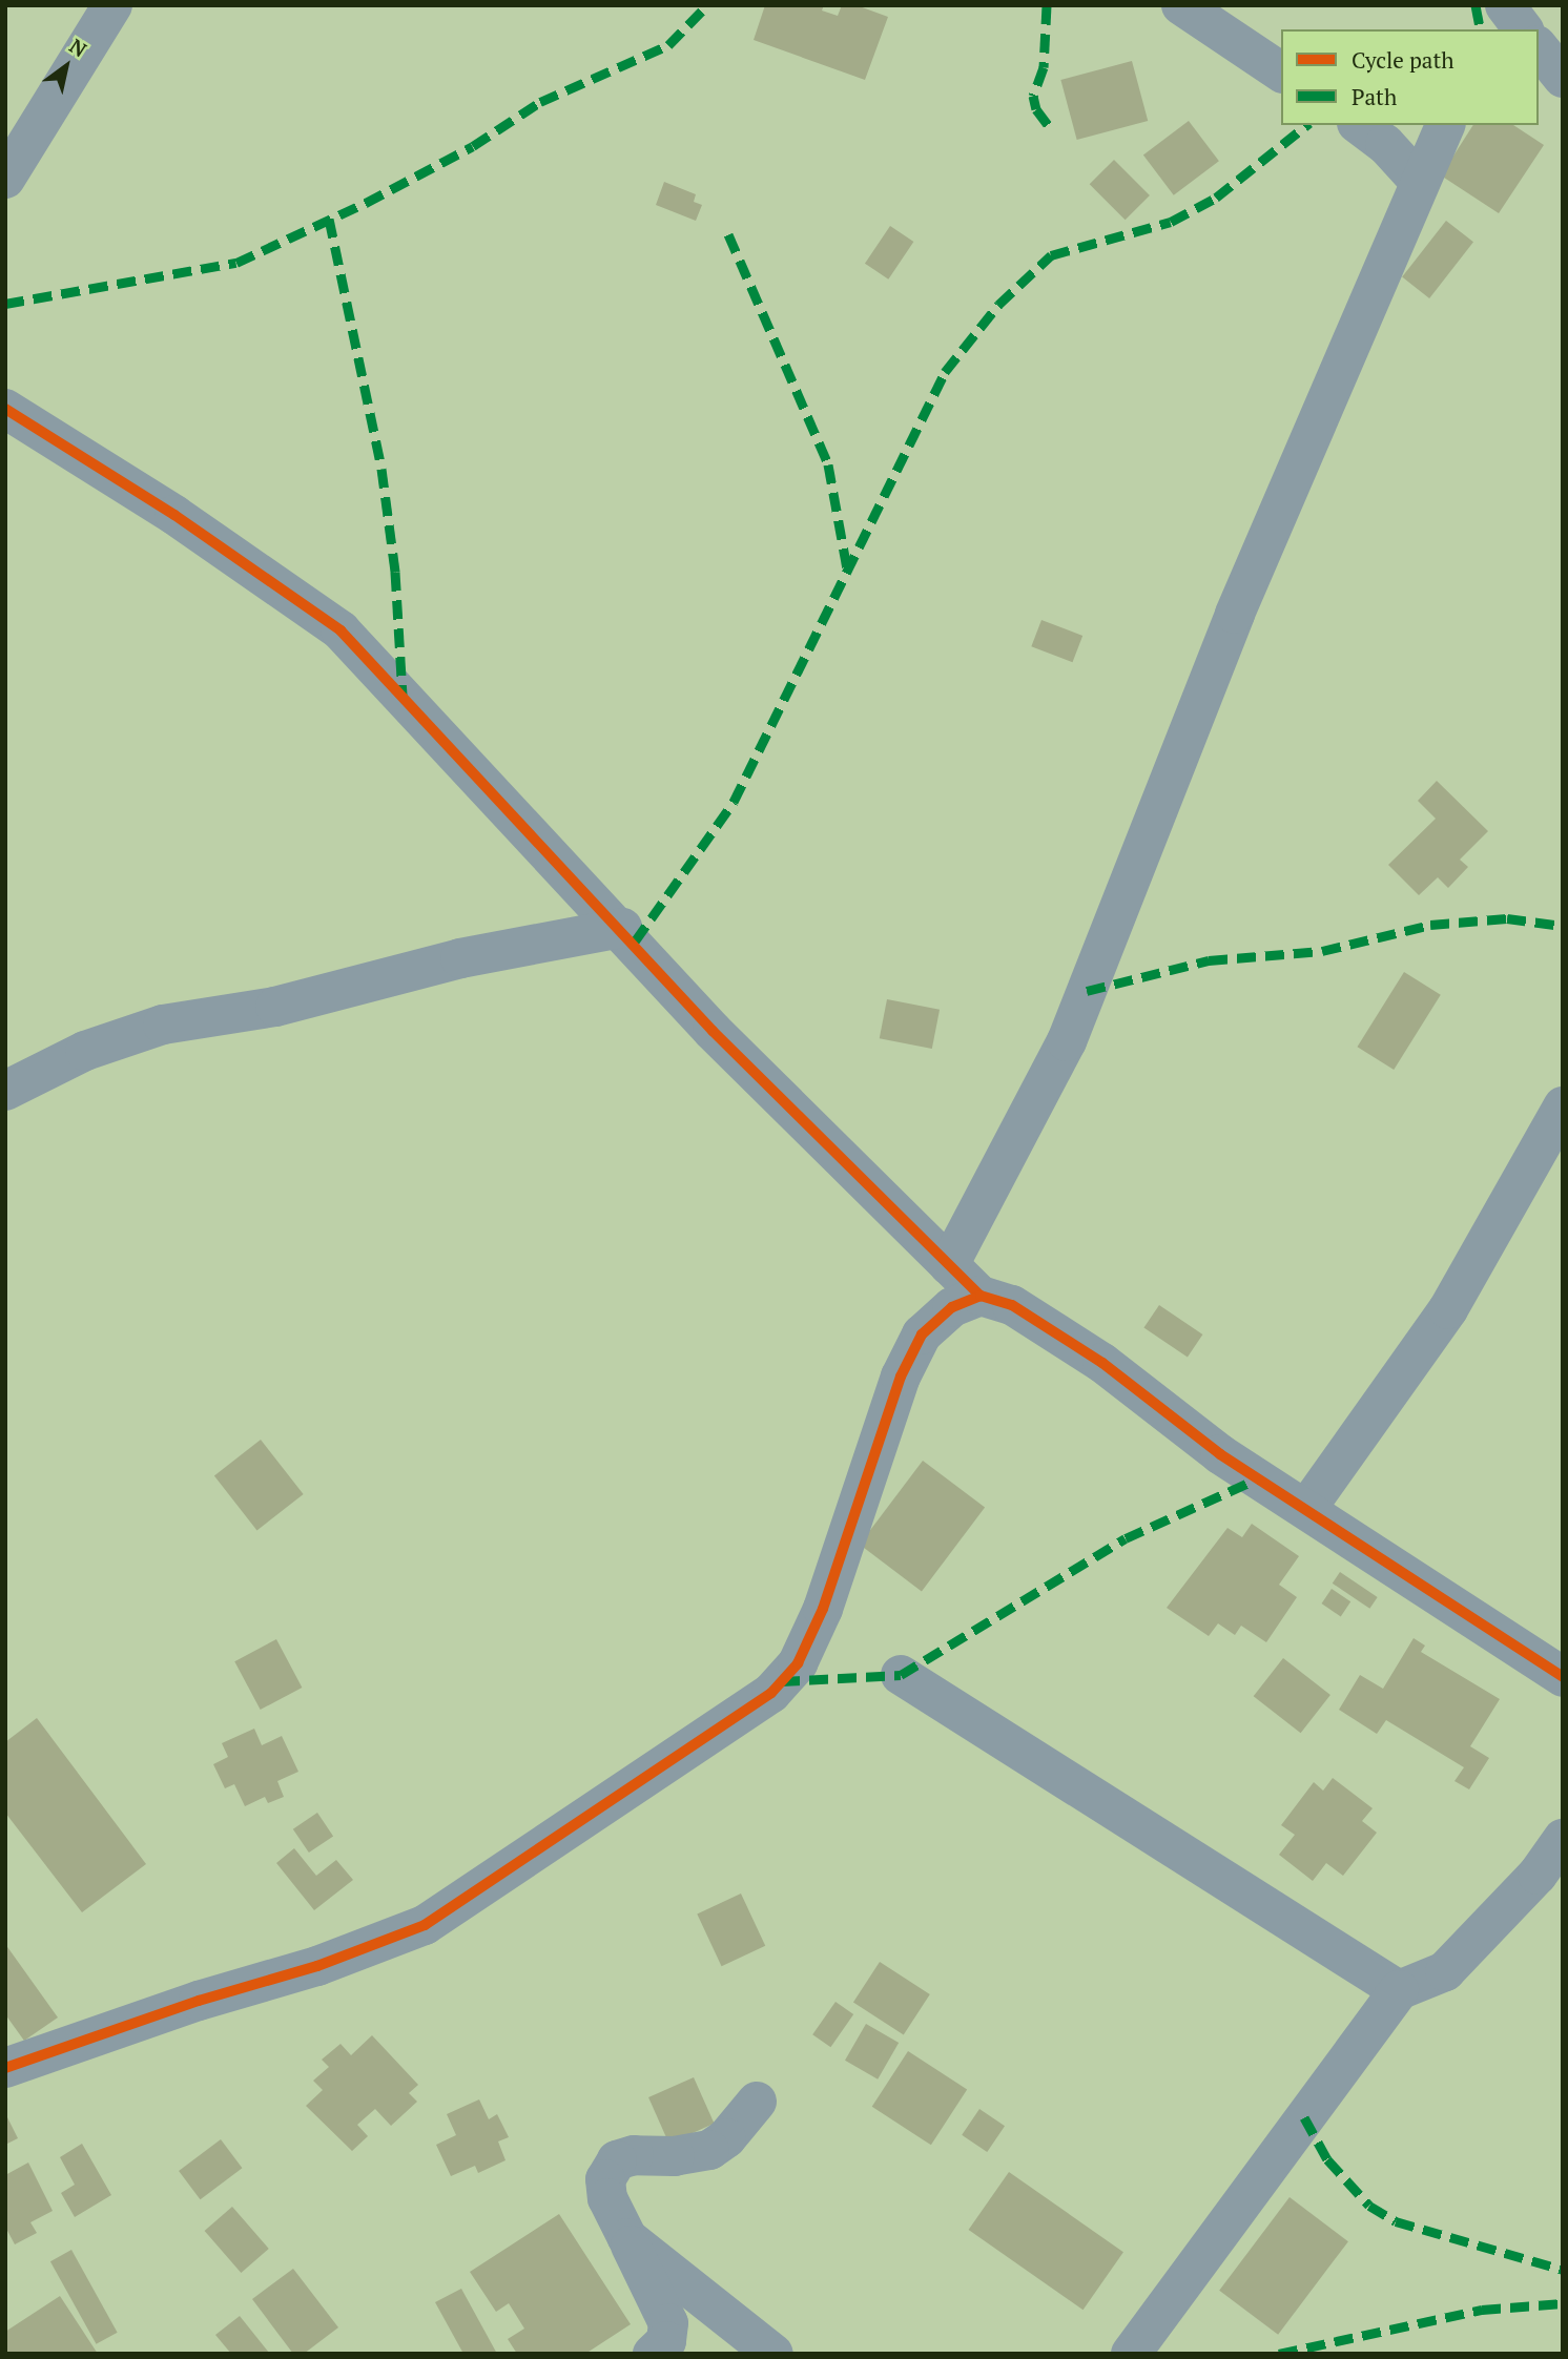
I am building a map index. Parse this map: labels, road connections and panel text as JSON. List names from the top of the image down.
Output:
{
  "legend": ["Cycle path", "Path"],
  "north": "top right"
}
